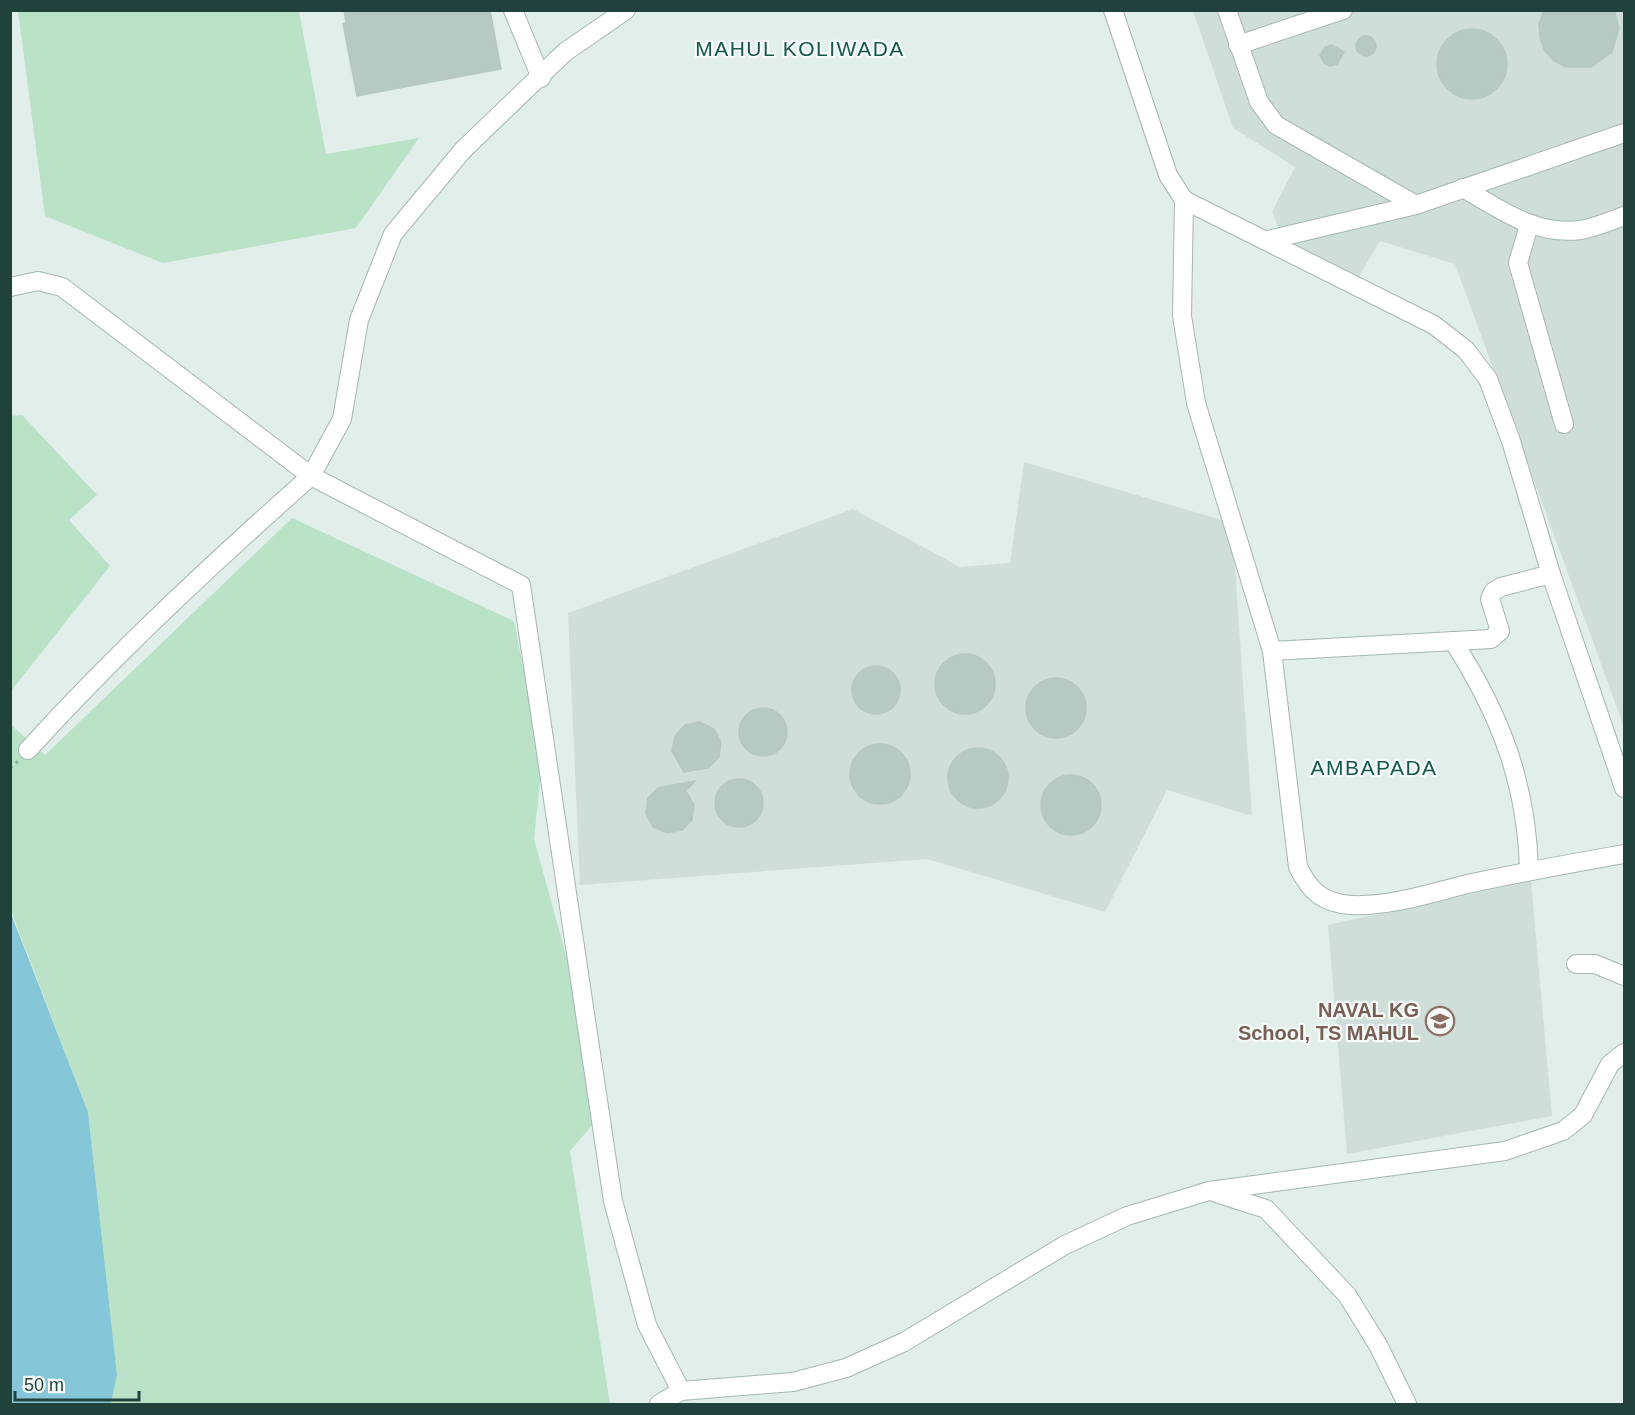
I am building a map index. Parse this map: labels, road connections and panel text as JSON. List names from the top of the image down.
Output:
{
  "districts": ["MAHUL KOLIWADA", "AMBAPADA"],
  "places": {
    "school or university": ["NAVAL KG School, TS MAHUL"]
  },
  "scale_bar": "50 m"
}
